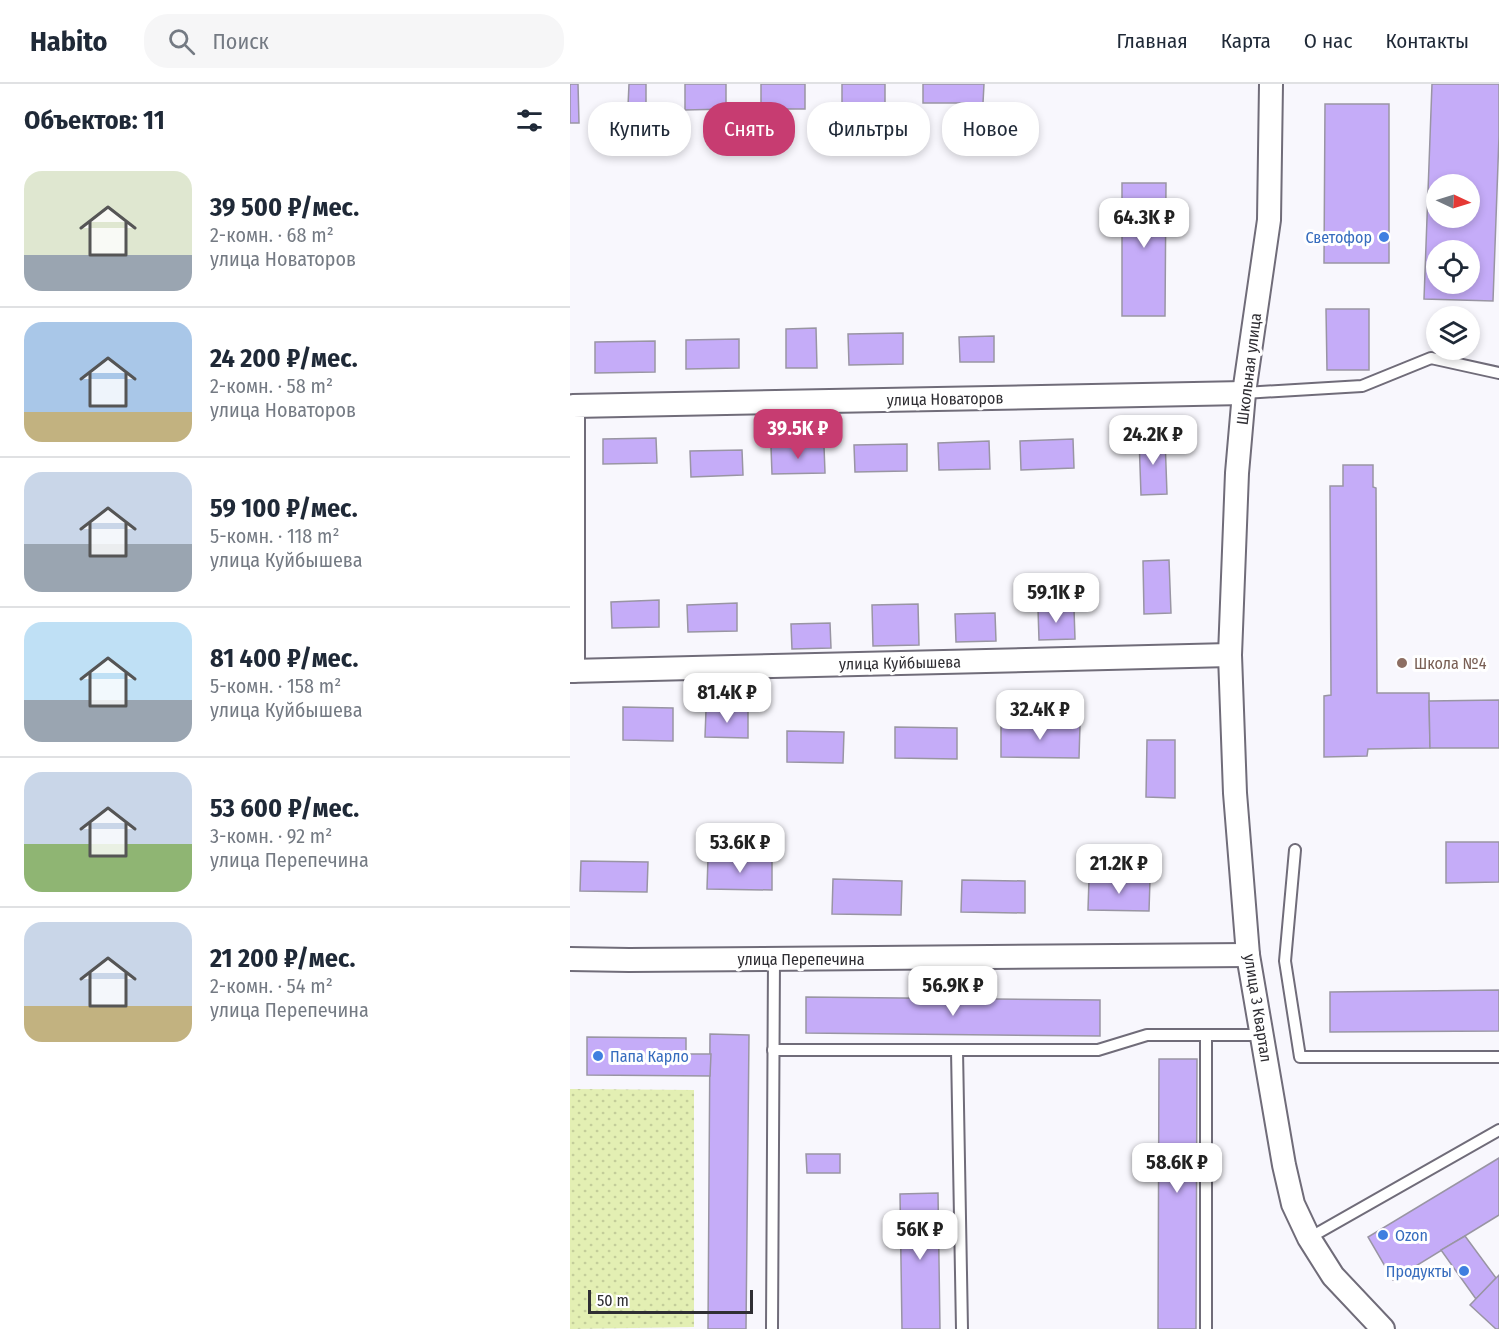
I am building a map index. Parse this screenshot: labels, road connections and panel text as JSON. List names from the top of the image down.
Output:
{
  "streets": {
    "street": [
      "Школьная улица",
      "улица Новаторов",
      "улица Куйбышева",
      "улица Перепечина",
      "улица 3 Квартал"
    ]
  },
  "crossings": [
    ["Школьная улица", "улица Новаторов"],
    ["Школьная улица", "улица Куйбышева"],
    ["Школьная улица", "улица 3 Квартал"],
    ["улица Новаторов", "улица Куйбышева"],
    ["улица Куйбышева", "улица 3 Квартал"],
    ["улица Перепечина", "улица 3 Квартал"]
  ],
  "places": [
    "Светофор",
    "Школа №4",
    "Папа Карло",
    "Ozon",
    "Продукты"
  ],
  "scale_bar": "50 m",
  "north": "right",
  "page": {
    "header": "Habito",
    "search": "Поиск",
    "nav": [
      "Главная",
      "Карта",
      "О нас",
      "Контакты"
    ],
    "heading": "Объектов: 11",
    "chip": [
      "Купить",
      "Снять",
      "Фильтры",
      "Новое"
    ],
    "list": [
      {
        "name": "39 500 ₽/мес.",
        "note": "2-комн. · 68 m² · улица Новаторов"
      },
      {
        "name": "24 200 ₽/мес.",
        "note": "2-комн. · 58 m² · улица Новаторов"
      },
      {
        "name": "59 100 ₽/мес.",
        "note": "5-комн. · 118 m² · улица Куйбышева"
      },
      {
        "name": "81 400 ₽/мес.",
        "note": "5-комн. · 158 m² · улица Куйбышева"
      },
      {
        "name": "53 600 ₽/мес.",
        "note": "3-комн. · 92 m² · улица Перепечина"
      },
      {
        "name": "21 200 ₽/мес.",
        "note": "2-комн. · 54 m² · улица Перепечина"
      }
    ],
    "price": [
      "64.3K ₽",
      "39.5K ₽",
      "24.2K ₽",
      "59.1K ₽",
      "81.4K ₽",
      "32.4K ₽",
      "53.6K ₽",
      "21.2K ₽",
      "56.9K ₽",
      "58.6K ₽",
      "56K ₽"
    ],
    "scale": "50 m"
  }
}
